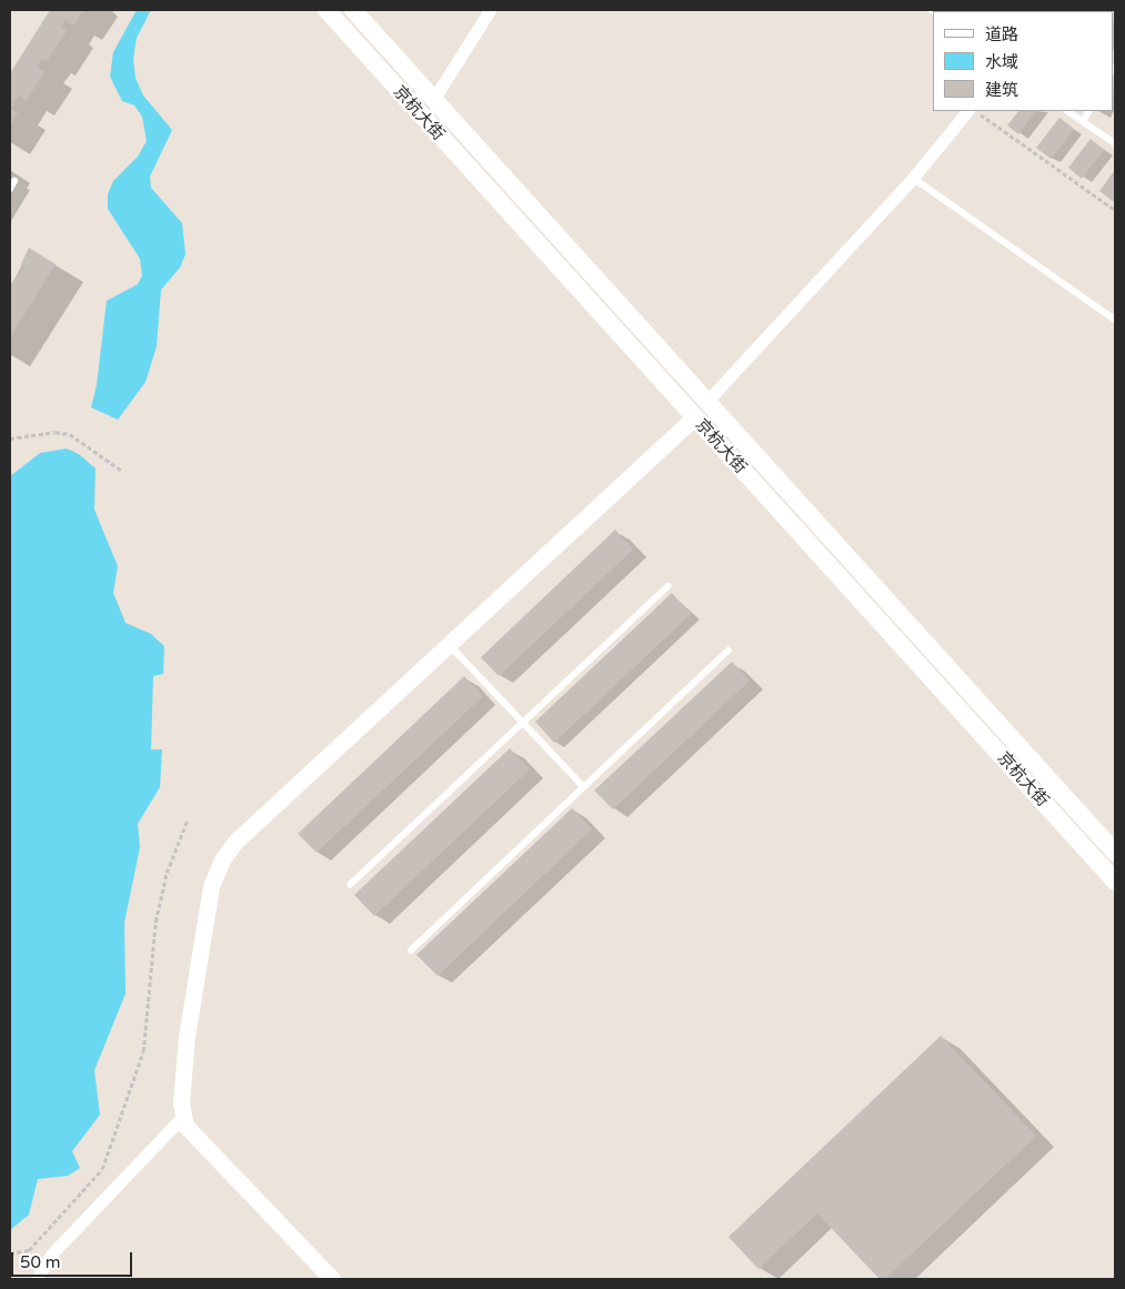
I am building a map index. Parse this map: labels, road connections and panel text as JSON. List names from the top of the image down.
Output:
{
  "streets": {
    "main road": ["京杭大街"]
  },
  "legend": ["道路", "水域", "建筑"],
  "scale_bar": "50 m"
}
